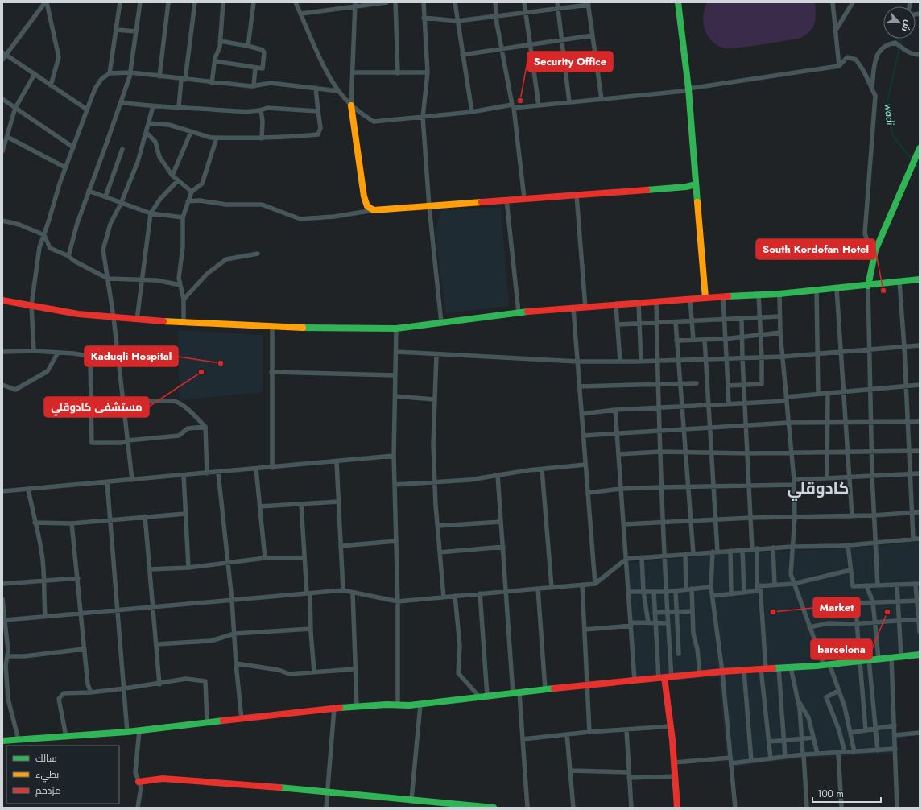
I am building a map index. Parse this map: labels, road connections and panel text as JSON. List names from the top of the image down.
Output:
{
  "districts": ["كادوقلي"],
  "water": ["wadi"],
  "places": [
    "Security Office",
    "South Kordofan Hotel",
    "Kaduqli Hospital",
    "مستشفى كادوقلي",
    "Market",
    "barcelona"
  ],
  "legend": ["سالك", "بطيء", "مزدحم"],
  "scale_bar": "100 m",
  "north": "bottom right"
}
